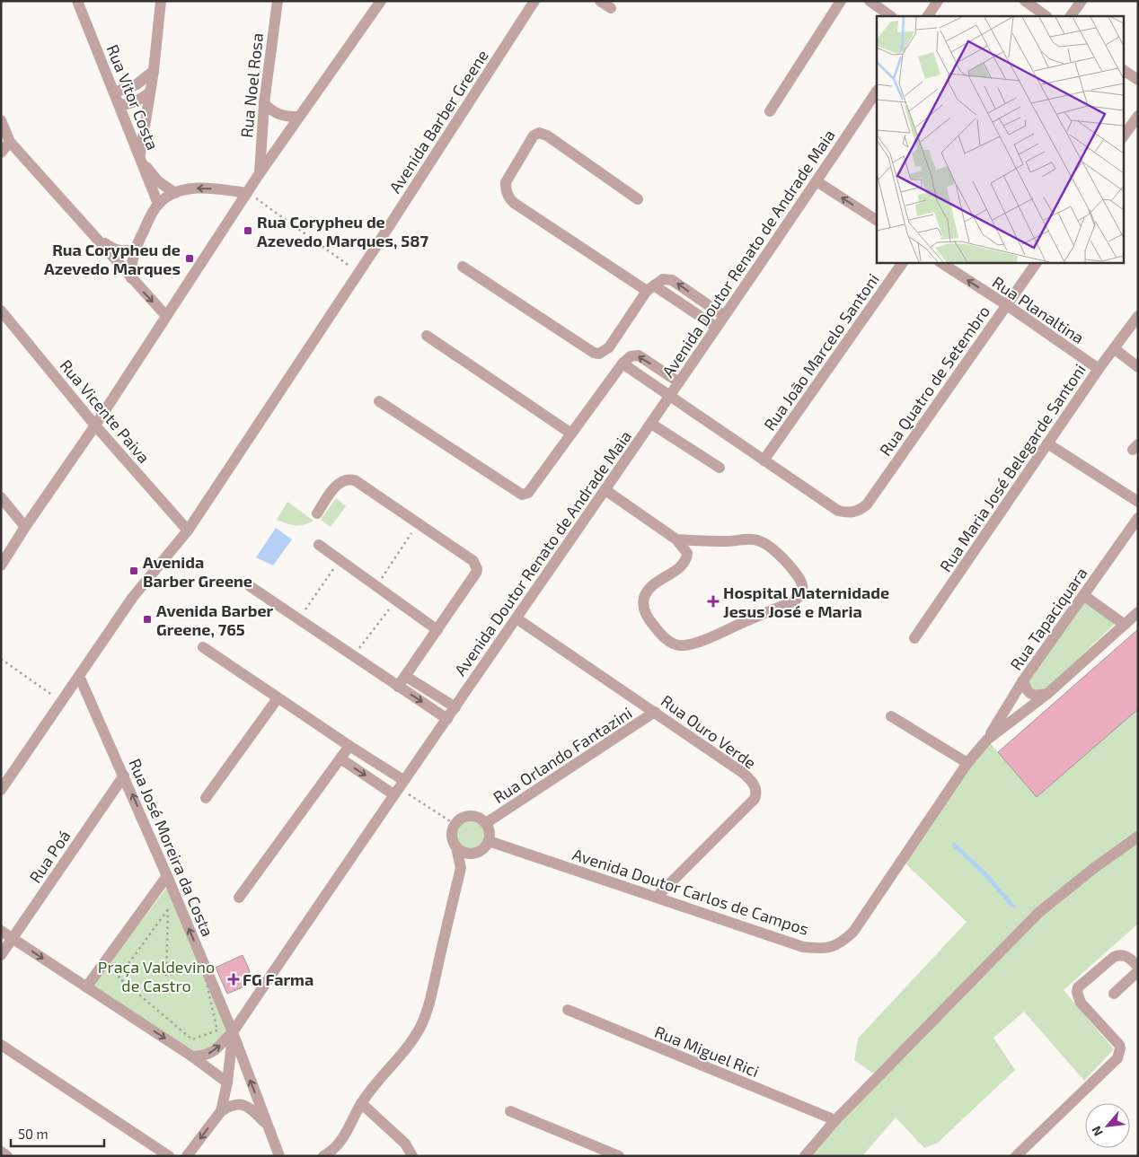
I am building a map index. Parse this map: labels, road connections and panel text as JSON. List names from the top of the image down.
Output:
{
  "streets": {
    "street": [
      "Rua Noel Rosa",
      "Rua Vitor Costa",
      "Avenida Barber Greene",
      "Avenida Doutor Renato de Andrade Maia",
      "Rua Planaltina",
      "Rua João Marcelo Santoni",
      "Rua Quatro de Setembro",
      "Rua Vicente Paiva",
      "Rua Maria José Belegarde Santoni",
      "Rua Tapaciquara",
      "Rua Ouro Verde",
      "Rua Orlando Fantazini",
      "Rua José Moreira da Costa",
      "Rua Poá",
      "Avenida Doutor Carlos de Campos",
      "Rua Miguel Rici"
    ]
  },
  "crossings": [
    ["Avenida Barber Greene", "Rua Vicente Paiva"],
    ["Avenida Barber Greene", "Rua José Moreira da Costa"],
    ["Avenida Doutor Renato de Andrade Maia", "Rua Ouro Verde"],
    ["Avenida Doutor Renato de Andrade Maia", "Rua José Moreira da Costa"],
    ["Rua Planaltina", "Rua Quatro de Setembro"],
    ["Rua Planaltina", "Rua Maria José Belegarde Santoni"],
    ["Rua João Marcelo Santoni", "Rua Quatro de Setembro"],
    ["Rua Tapaciquara", "Avenida Doutor Carlos de Campos"],
    ["Rua Ouro Verde", "Rua Orlando Fantazini"],
    ["Rua Ouro Verde", "Avenida Doutor Carlos de Campos"],
    ["Rua Orlando Fantazini", "Avenida Doutor Carlos de Campos"],
    ["Rua José Moreira da Costa", "Rua Poá"]
  ],
  "one_way": ["Rua Planaltina", "Rua José Moreira da Costa"],
  "parks": ["Praça Valdevino de Castro"],
  "places": {
    "transit": [
      "Rua Corypheu de Azevedo Marques, 587",
      "Rua Corypheu de Azevedo Marques",
      "Avenida Barber Greene",
      "Avenida Barber Greene, 765"
    ],
    "health": ["Hospital Maternidade Jesus José e Maria", "FG Farma"]
  },
  "scale_bar": "50 m",
  "north": "bottom left"
}
